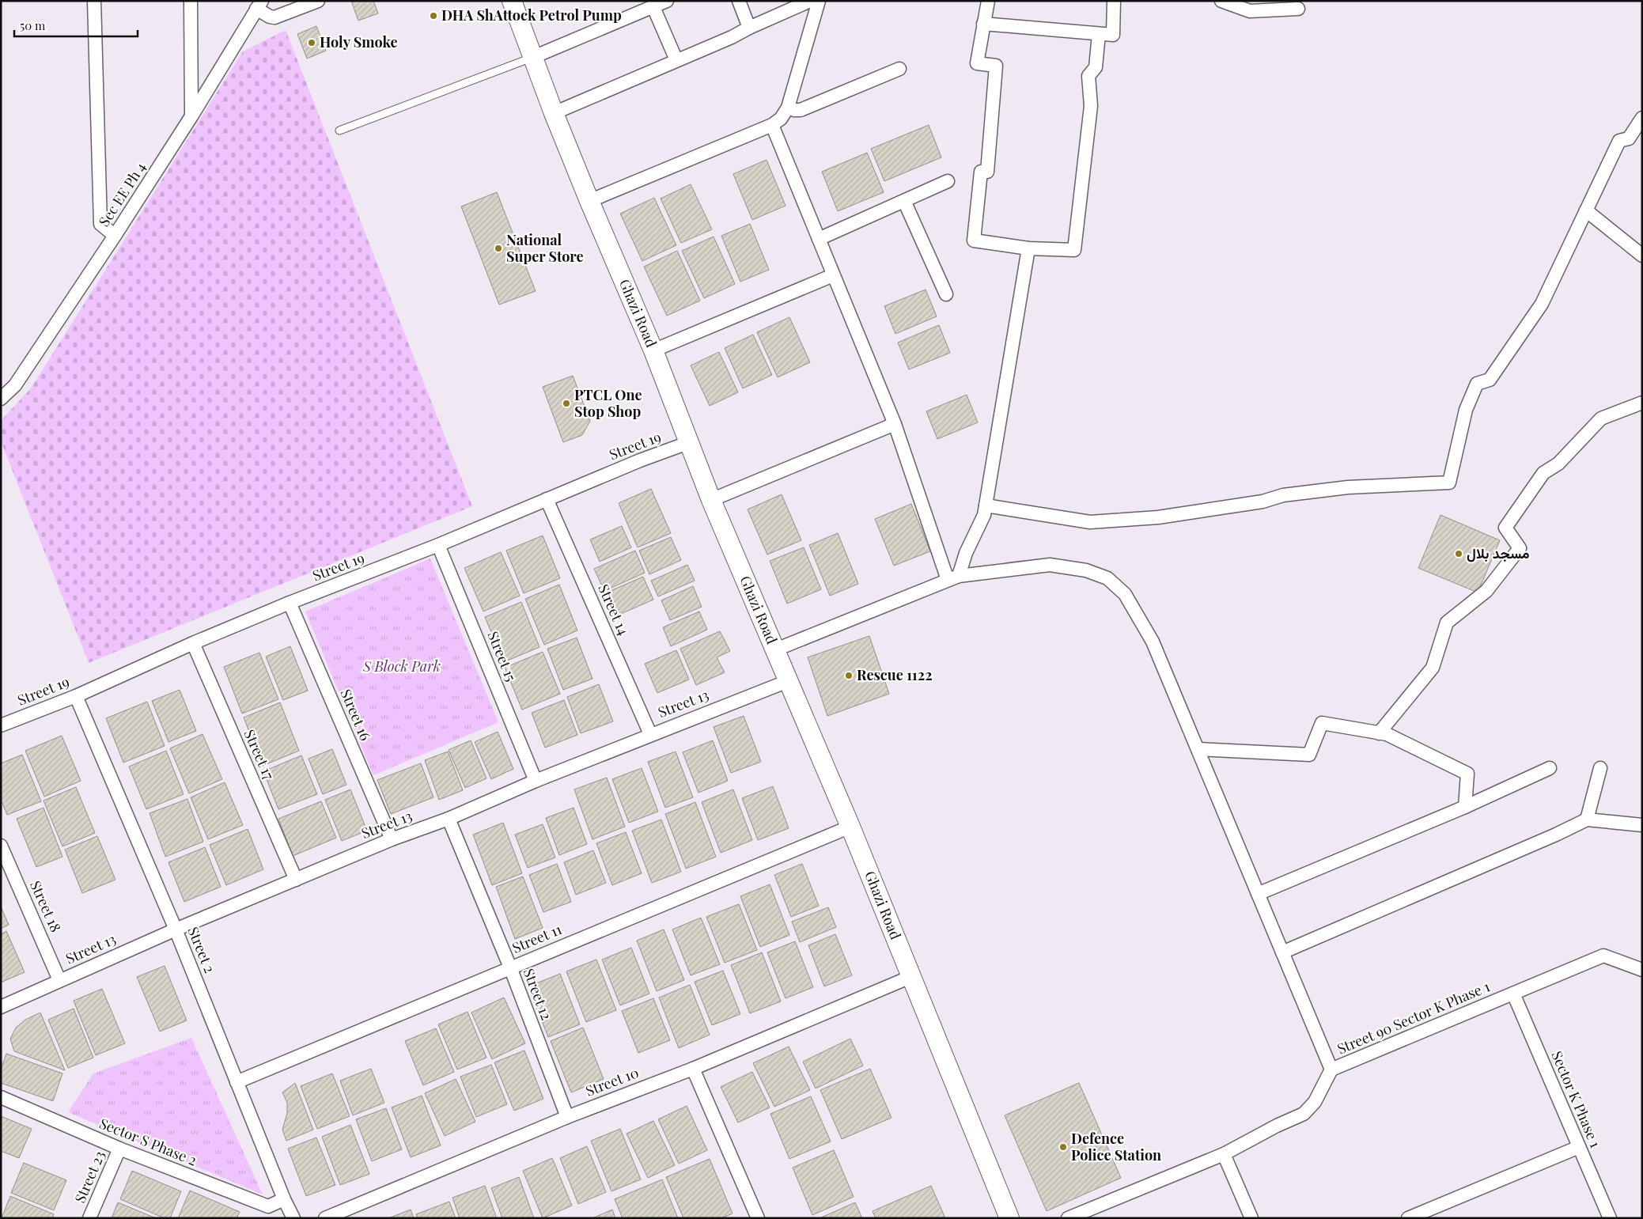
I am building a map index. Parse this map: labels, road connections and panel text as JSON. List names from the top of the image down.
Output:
{
  "streets": {
    "main road": ["Ghazi Road"],
    "street": [
      "Sec EE Ph 4",
      "Street 19",
      "Street 14",
      "Street 15",
      "Street 13",
      "Street 16",
      "Street 17",
      "Street 18",
      "Street 11",
      "Street 2",
      "Street 12",
      "Street 90 Sector K Phase 1",
      "Street 10",
      "Sector K Phase 1",
      "Sector S Phase 2",
      "Street 23"
    ]
  },
  "crossings": [
    ["Ghazi Road", "Street 19"],
    ["Ghazi Road", "Street 13"],
    ["Ghazi Road", "Street 11"],
    ["Ghazi Road", "Street 10"],
    ["Street 19", "Street 14"],
    ["Street 19", "Street 15"],
    ["Street 19", "Street 16"],
    ["Street 19", "Street 17"],
    ["Street 19", "Street 2"],
    ["Street 14", "Street 13"],
    ["Street 15", "Street 13"],
    ["Street 13", "Street 16"],
    ["Street 13", "Street 17"],
    ["Street 13", "Street 18"],
    ["Street 13", "Street 2"],
    ["Street 13", "Street 12"],
    ["Street 11", "Street 2"],
    ["Street 11", "Street 12"],
    ["Street 2", "Sector S Phase 2"],
    ["Street 12", "Street 10"],
    ["Street 90 Sector K Phase 1", "Sector K Phase 1"],
    ["Sector S Phase 2", "Street 23"]
  ],
  "parks": ["S Block Park"],
  "places": [
    "DHA ShAttock Petrol Pump",
    "Holy Smoke",
    "National Super Store",
    "PTCL One Stop Shop",
    "مسجد بلال",
    "Rescue 1122",
    "Defence Police Station"
  ],
  "scale_bar": "50 m"
}
